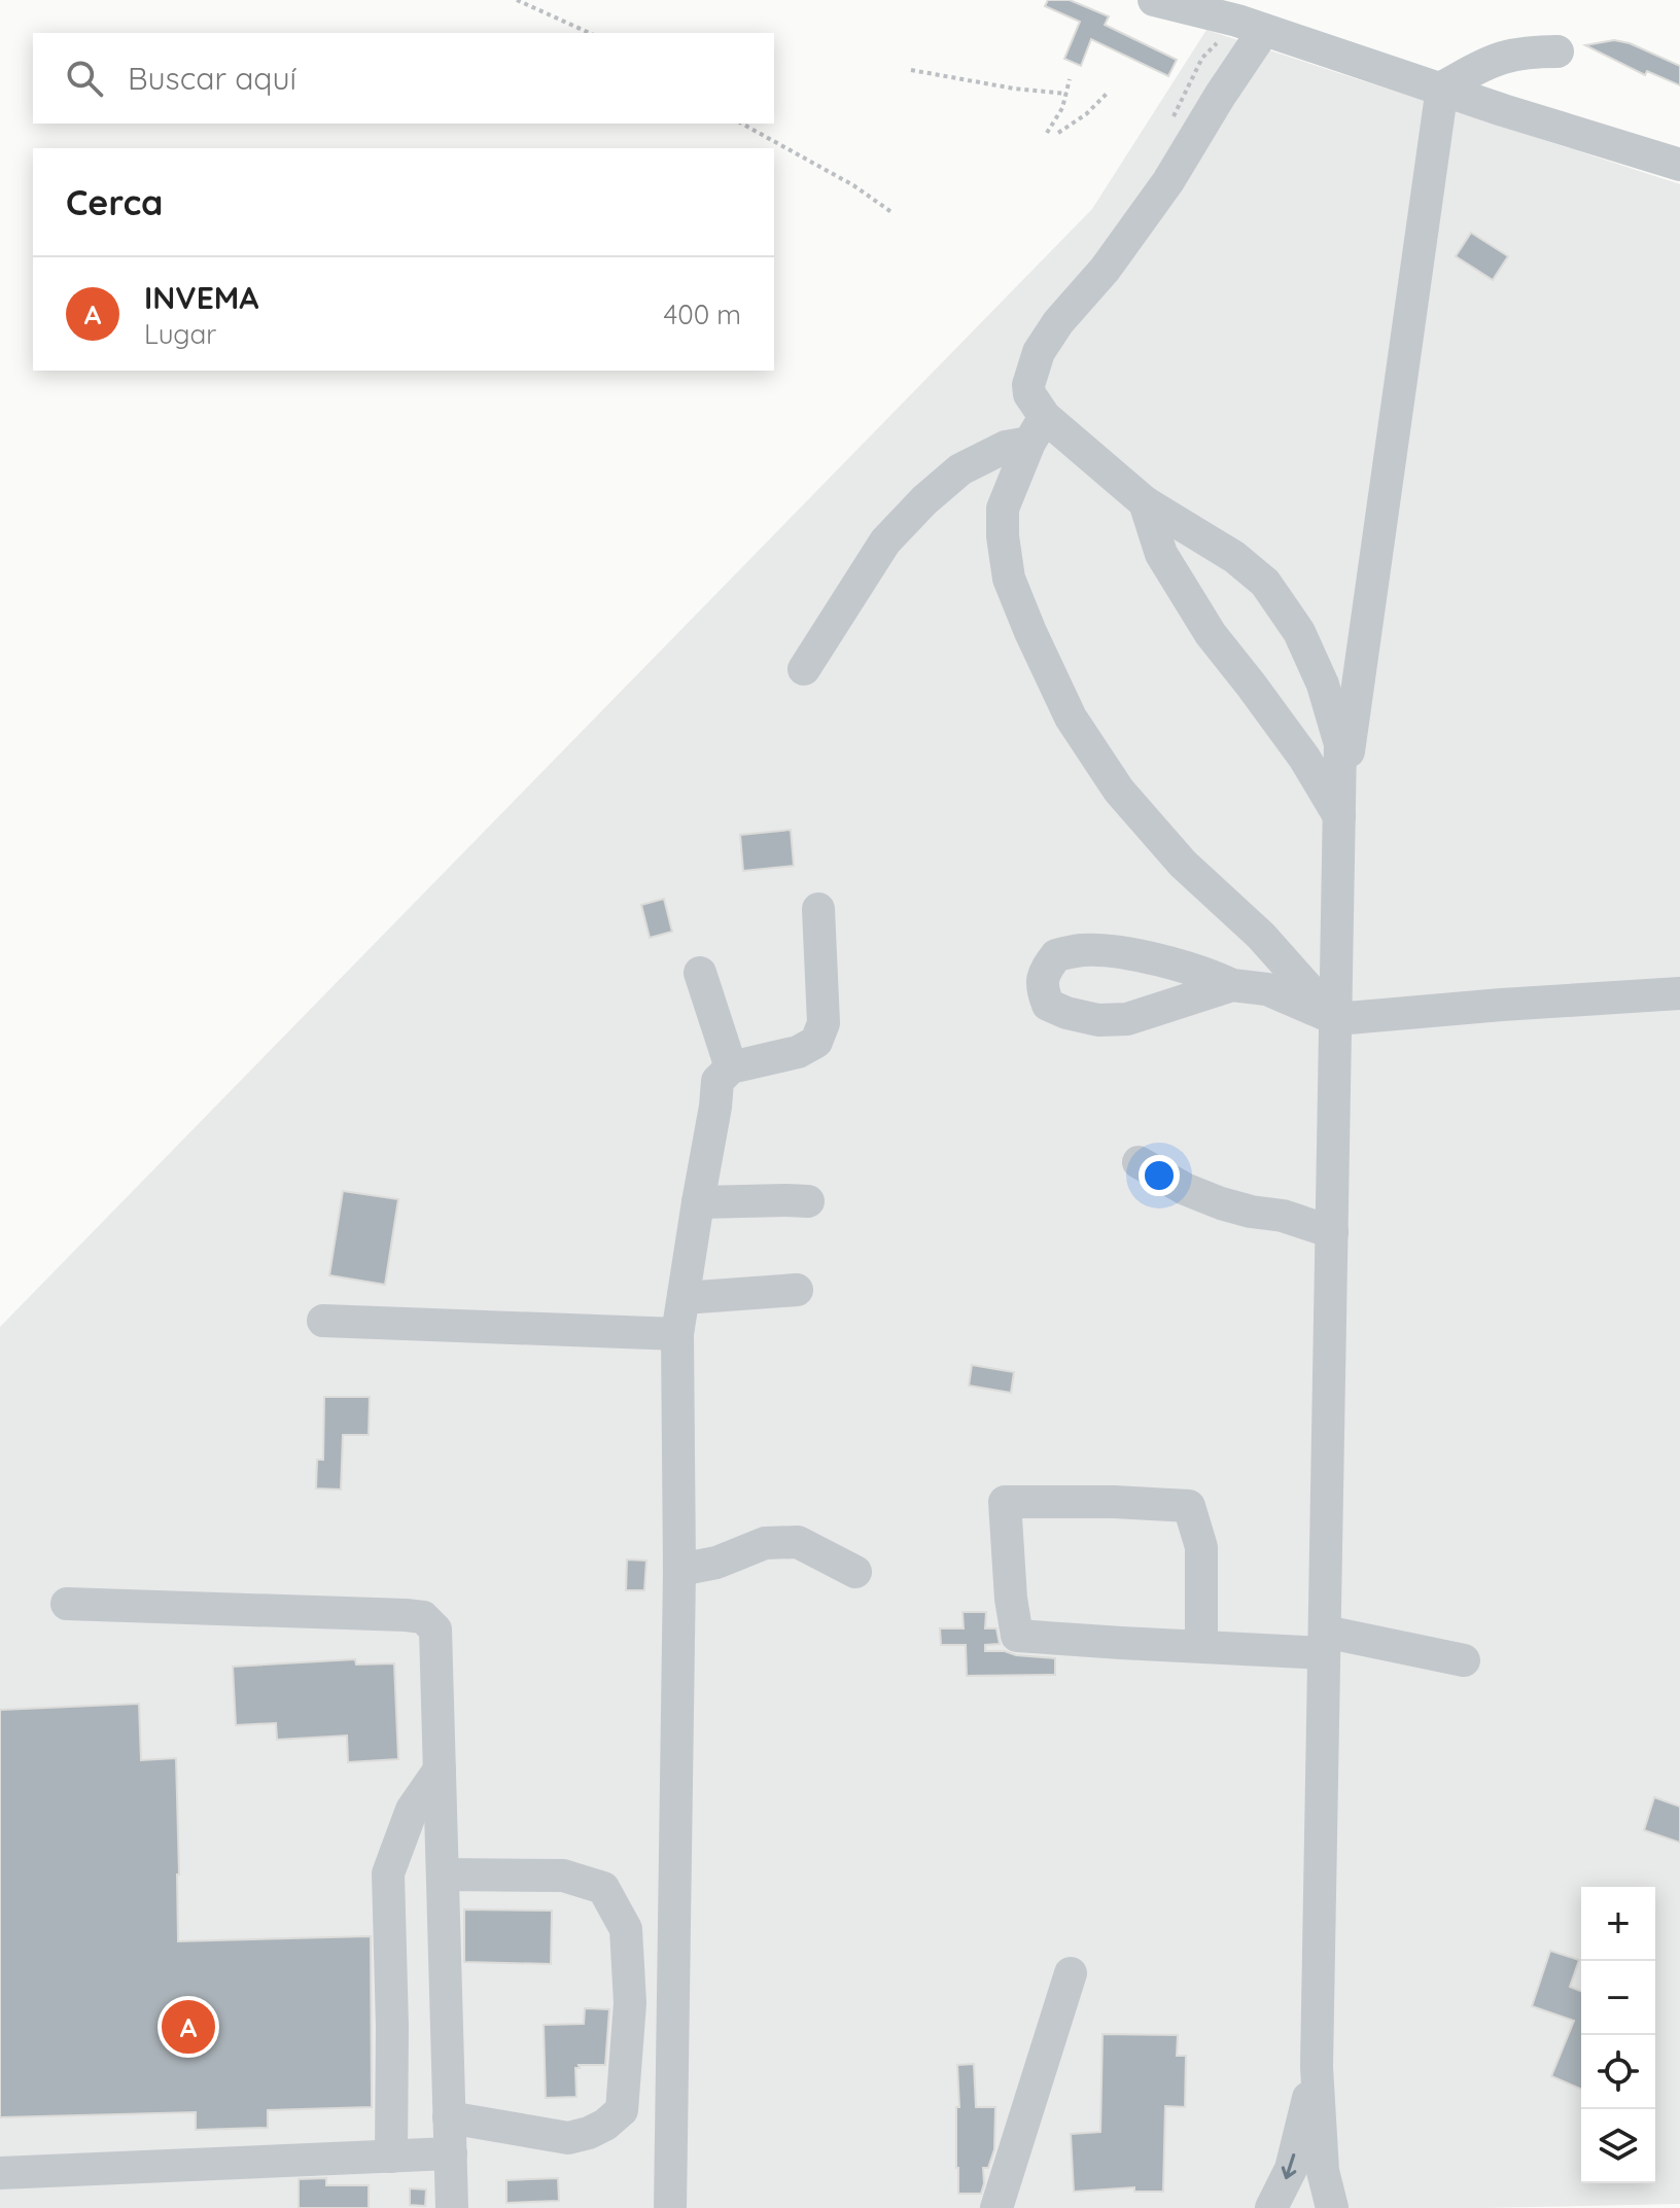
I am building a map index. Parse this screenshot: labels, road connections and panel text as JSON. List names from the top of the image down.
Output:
{
  "page": {
    "search": "Buscar aquí",
    "heading": "Cerca",
    "list": [
      {
        "mark": "A",
        "name": "INVEMA",
        "note": "Lugar",
        "value": "400 m"
      }
    ],
    "map_buttons": ["+", "−"],
    "pins": "A"
  }
}
